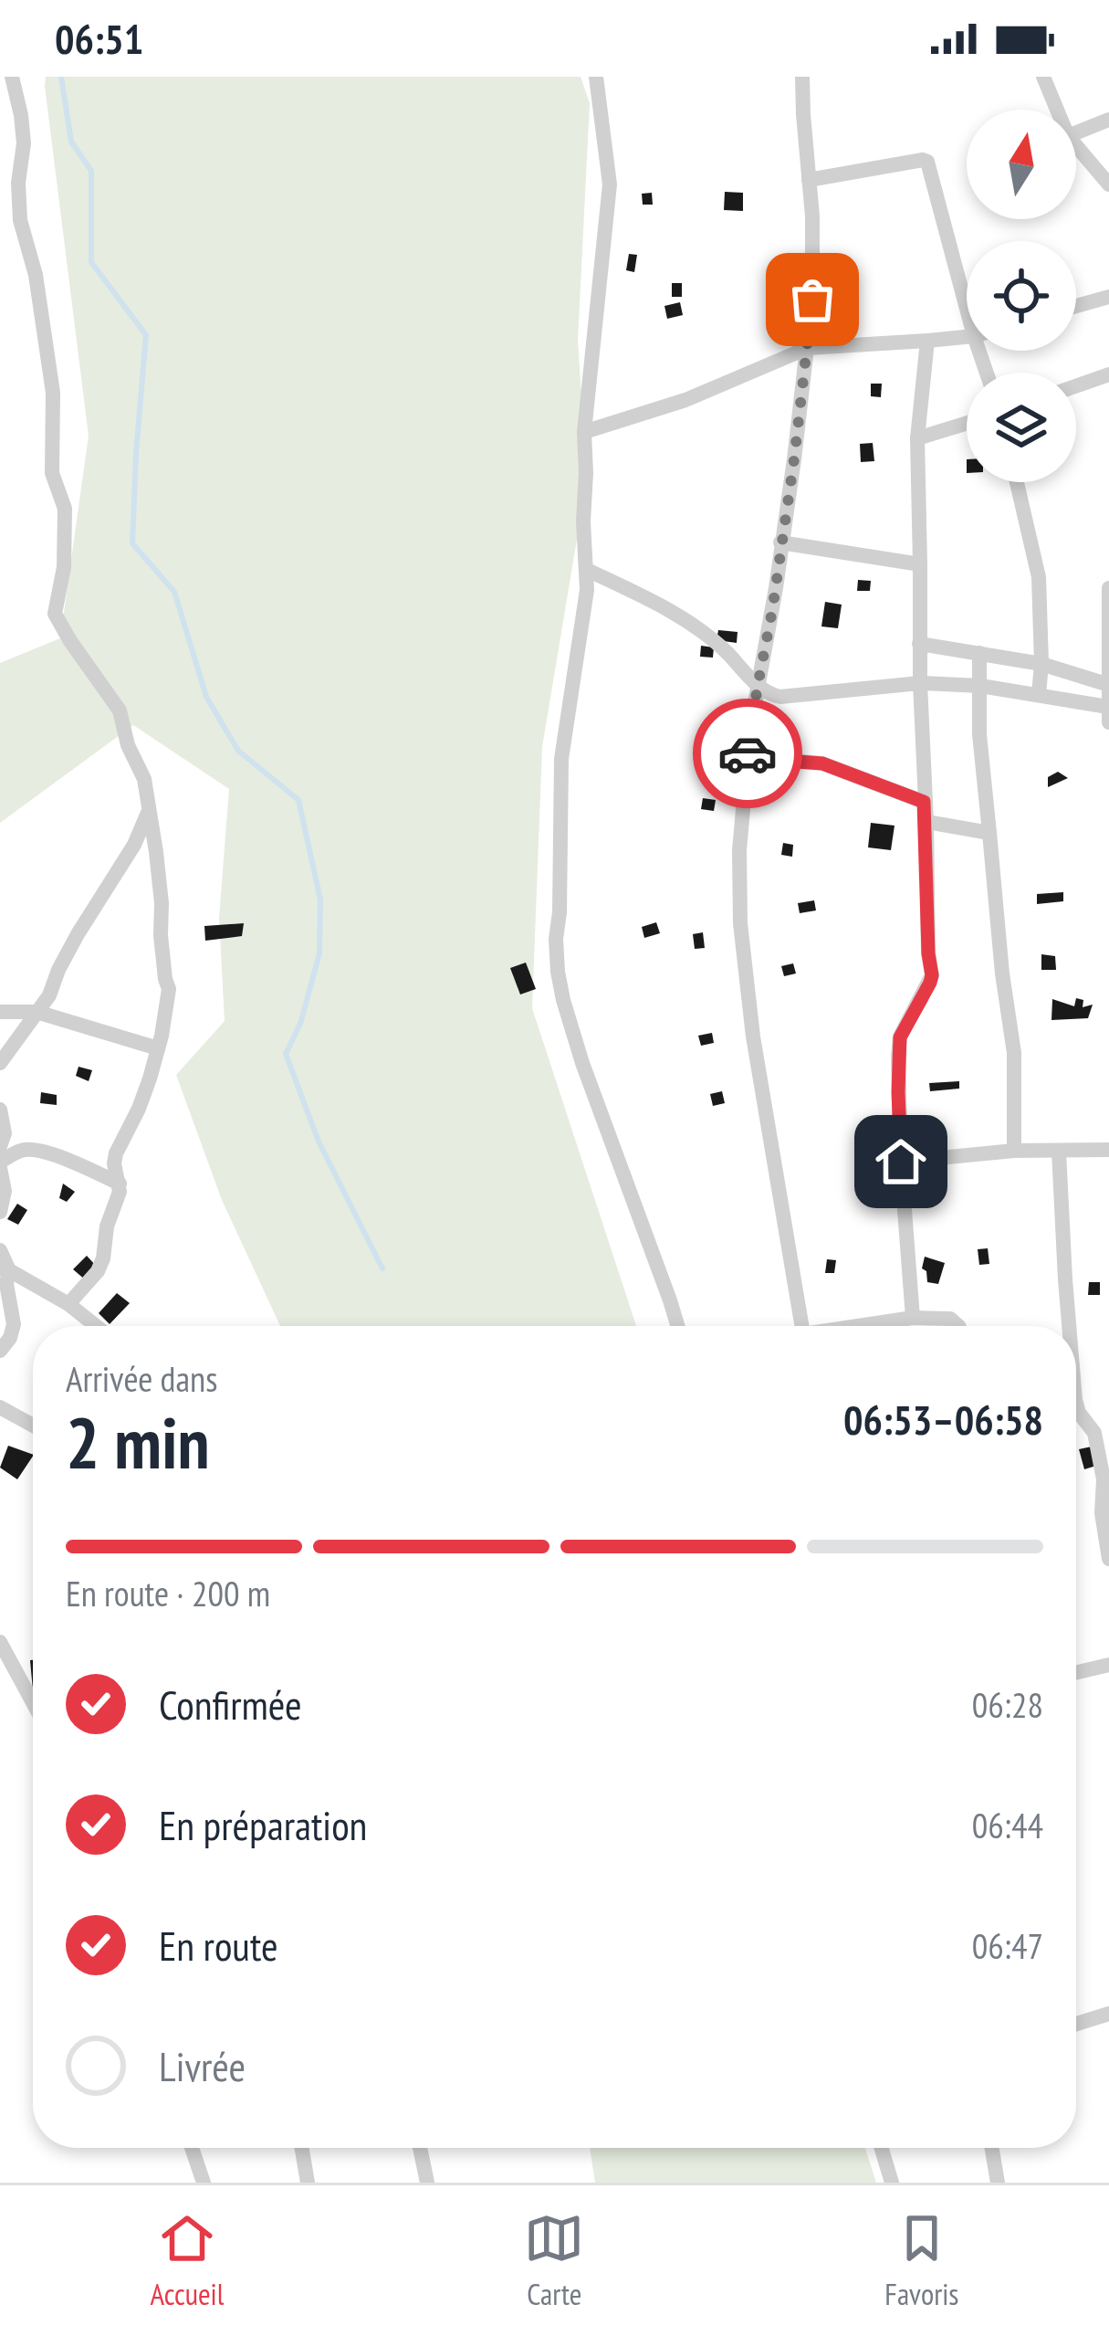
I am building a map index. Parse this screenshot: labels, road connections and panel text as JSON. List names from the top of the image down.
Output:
{
  "north": "top",
  "page": {
    "status": "06:51",
    "heading": ["2 min", "Arrivée dans", "06:53–06:58"],
    "bar": "En route · 200 m",
    "list": [
      ["Confirmée", "06:28"],
      ["En préparation", "06:44"],
      ["En route", "06:47"],
      "Livrée"
    ],
    "tabs": ["Accueil", "Carte", "Favoris"]
  }
}
